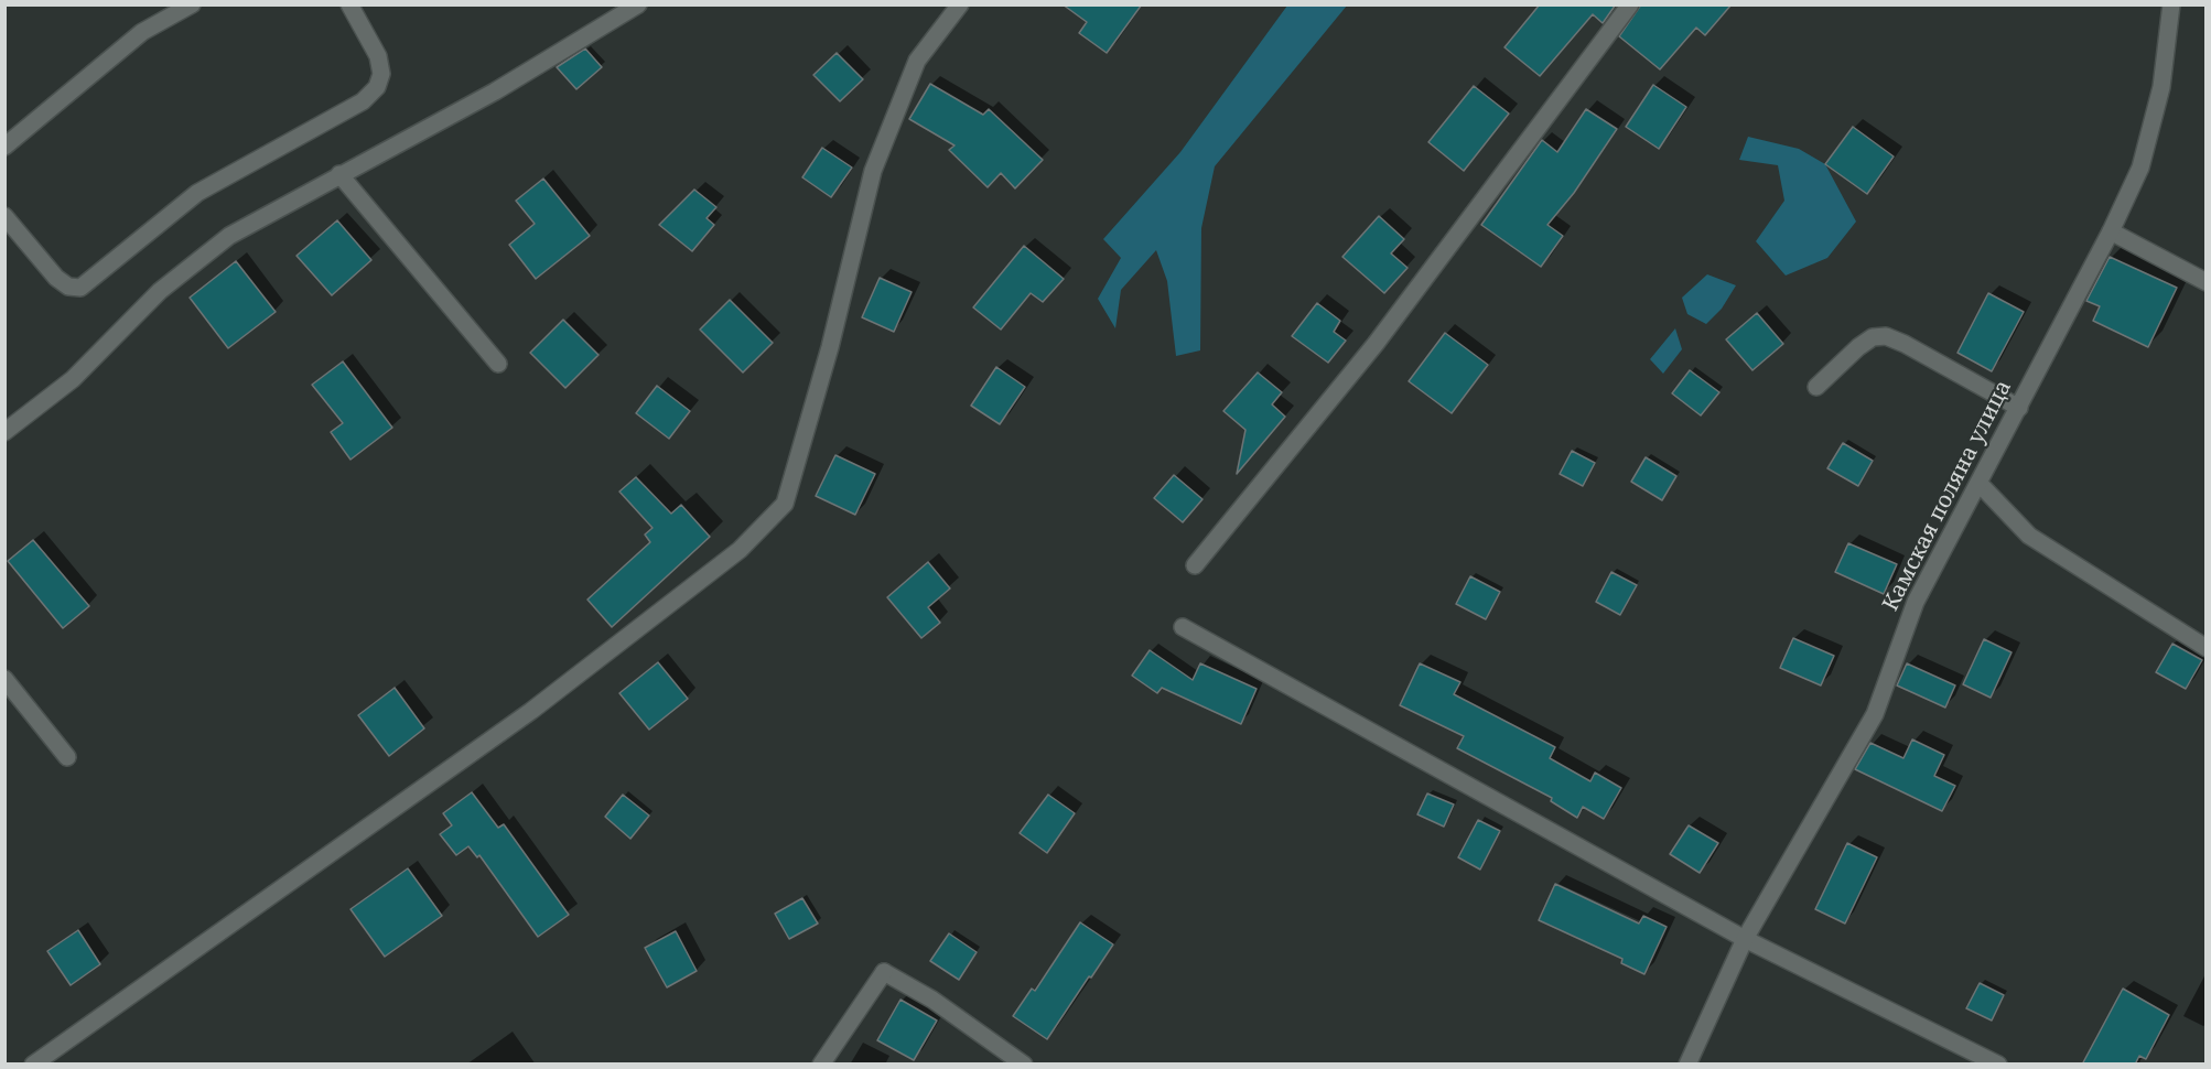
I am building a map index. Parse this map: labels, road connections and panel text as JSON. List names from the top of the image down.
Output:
{
  "streets": {
    "street": ["Камская поляна улица"]
  }
}
